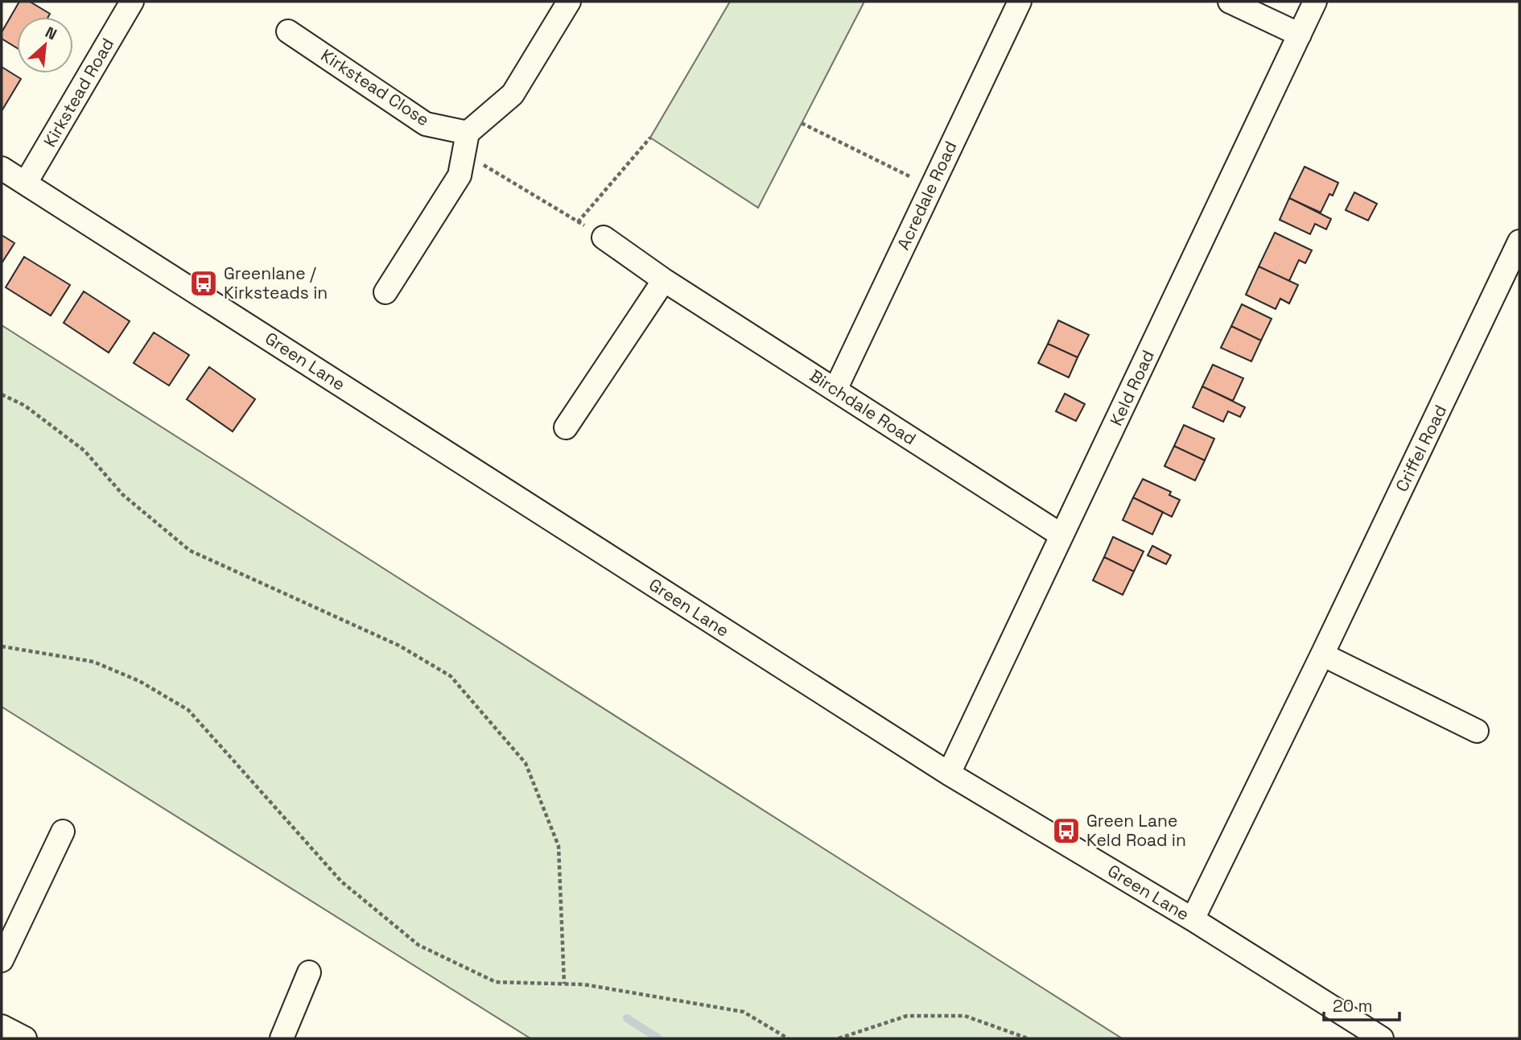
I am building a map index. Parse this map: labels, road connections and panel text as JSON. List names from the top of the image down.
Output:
{
  "streets": {
    "street": [
      "Kirkstead Close",
      "Kirkstead Road",
      "Acredale Road",
      "Green Lane",
      "Keld Road",
      "Birchdale Road",
      "Criffel Road"
    ]
  },
  "crossings": [
    ["Kirkstead Road", "Green Lane"],
    ["Acredale Road", "Birchdale Road"],
    ["Green Lane", "Keld Road"],
    ["Green Lane", "Criffel Road"],
    ["Keld Road", "Birchdale Road"]
  ],
  "places": {
    "bus stop": ["Greenlane / Kirksteads in", "Green Lane Keld Road in"]
  },
  "scale_bar": "20 m",
  "north": "top right"
}
